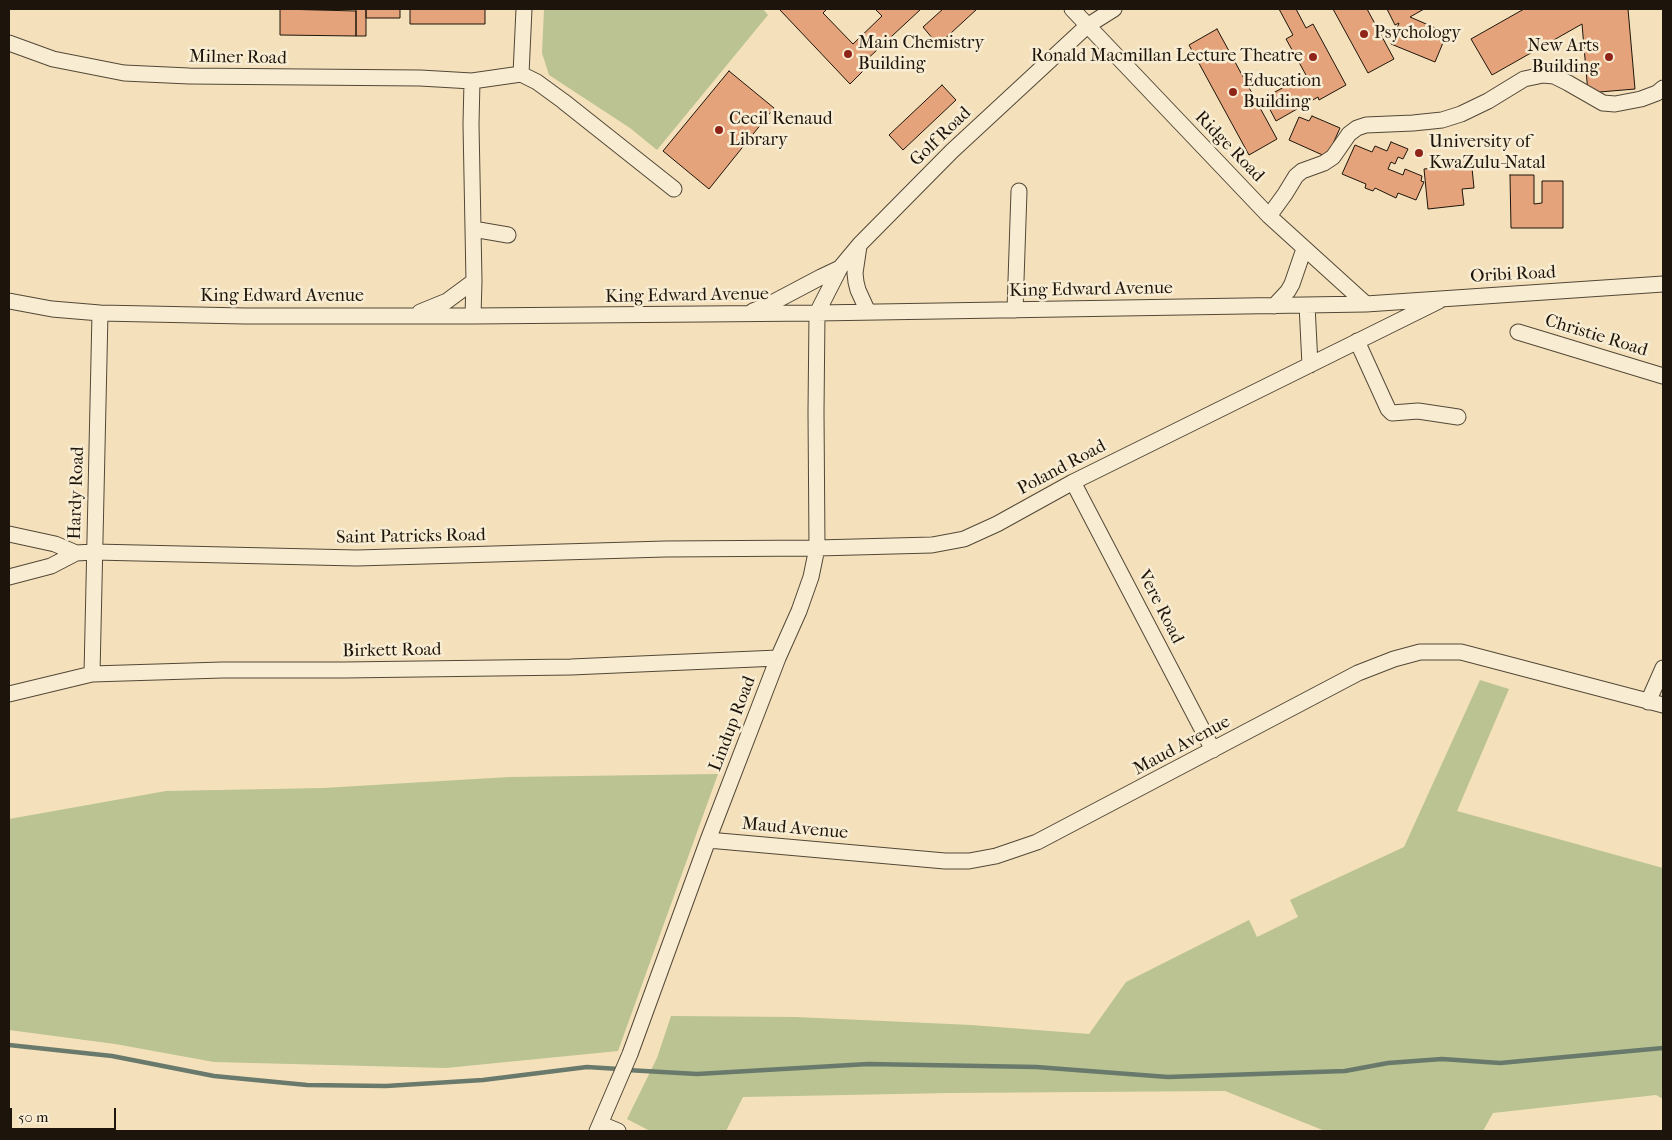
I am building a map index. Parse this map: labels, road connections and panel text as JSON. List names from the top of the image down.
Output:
{
  "streets": {
    "street": [
      "Milner Road",
      "Golf Road",
      "Ridge Road",
      "Oribi Road",
      "King Edward Avenue",
      "Christie Road",
      "Poland Road",
      "Hardy Road",
      "Saint Patricks Road",
      "Vere Road",
      "Birkett Road",
      "Lindup Road",
      "Maud Avenue"
    ]
  },
  "crossings": [
    ["Golf Road", "Ridge Road"],
    ["Golf Road", "King Edward Avenue"],
    ["Golf Road", "Lindup Road"],
    ["Ridge Road", "Oribi Road"],
    ["Ridge Road", "King Edward Avenue"],
    ["Oribi Road", "King Edward Avenue"],
    ["Oribi Road", "Poland Road"],
    ["King Edward Avenue", "Hardy Road"],
    ["King Edward Avenue", "Lindup Road"],
    ["Poland Road", "Saint Patricks Road"],
    ["Poland Road", "Vere Road"],
    ["Poland Road", "Lindup Road"],
    ["Hardy Road", "Saint Patricks Road"],
    ["Hardy Road", "Birkett Road"],
    ["Saint Patricks Road", "Lindup Road"],
    ["Vere Road", "Maud Avenue"],
    ["Birkett Road", "Lindup Road"],
    ["Lindup Road", "Maud Avenue"]
  ],
  "places": [
    "Psychology",
    "Main Chemistry Building",
    "Ronald Macmillan Lecture Theatre",
    "New Arts Building",
    "Education Building",
    "Cecil Renaud Library",
    "University of KwaZulu-Natal"
  ],
  "scale_bar": "50 m"
}
